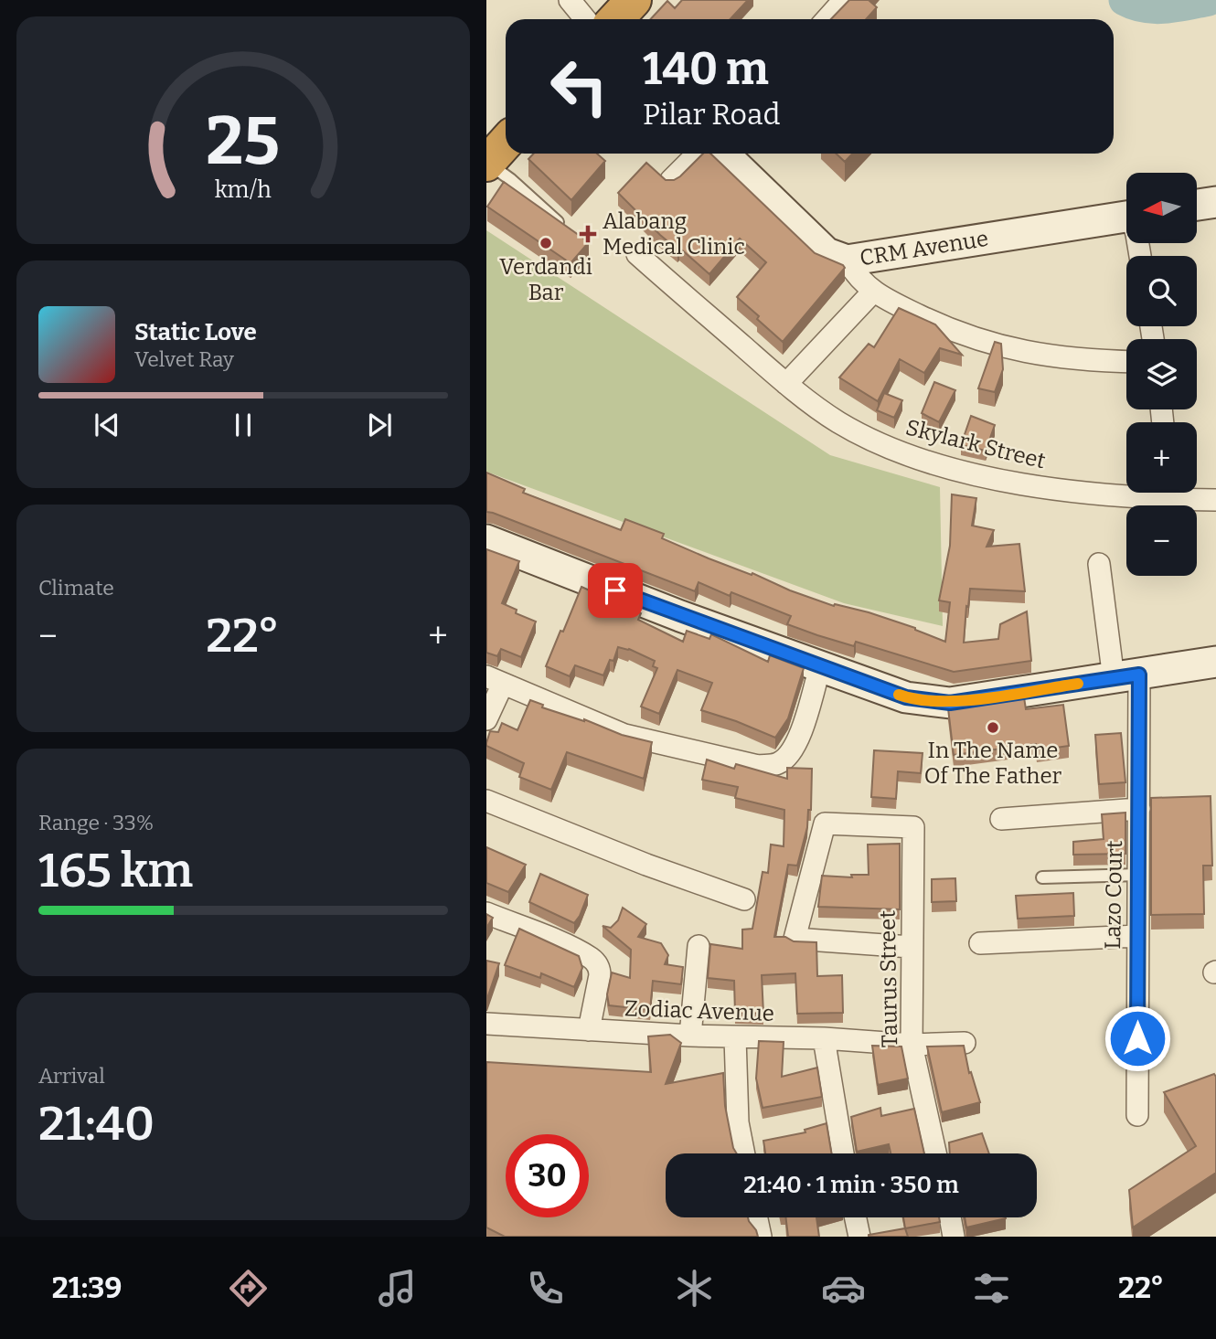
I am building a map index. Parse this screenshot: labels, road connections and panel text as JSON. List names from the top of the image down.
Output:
{
  "streets": {
    "street": [
      "CRM Avenue",
      "Skylark Street",
      "Lazo Court",
      "Taurus Street",
      "Zodiac Avenue"
    ]
  },
  "crossings": [
    ["Taurus Street", "Zodiac Avenue"]
  ],
  "places": {
    "health": ["Alabang Medical Clinic"],
    "other": ["Verdandi Bar", "In The Name Of The Father"]
  },
  "north": "left",
  "page": {
    "turn": ["140 m", "Pilar Road"],
    "map_buttons": ["+", "−"],
    "song": ["Static Love", "Velvet Ray"],
    "tile": [
      "Climate",
      ["Range · 33%", "165 km"],
      ["Arrival", "21:40"]
    ],
    "heat": ["−", "22°", "+"],
    "limit": "30",
    "trip": "21:40 · 1 min · 350 m",
    "tabs": ["21:39", "22°"],
    "gauge": ["25", "km/h"]
  }
}
